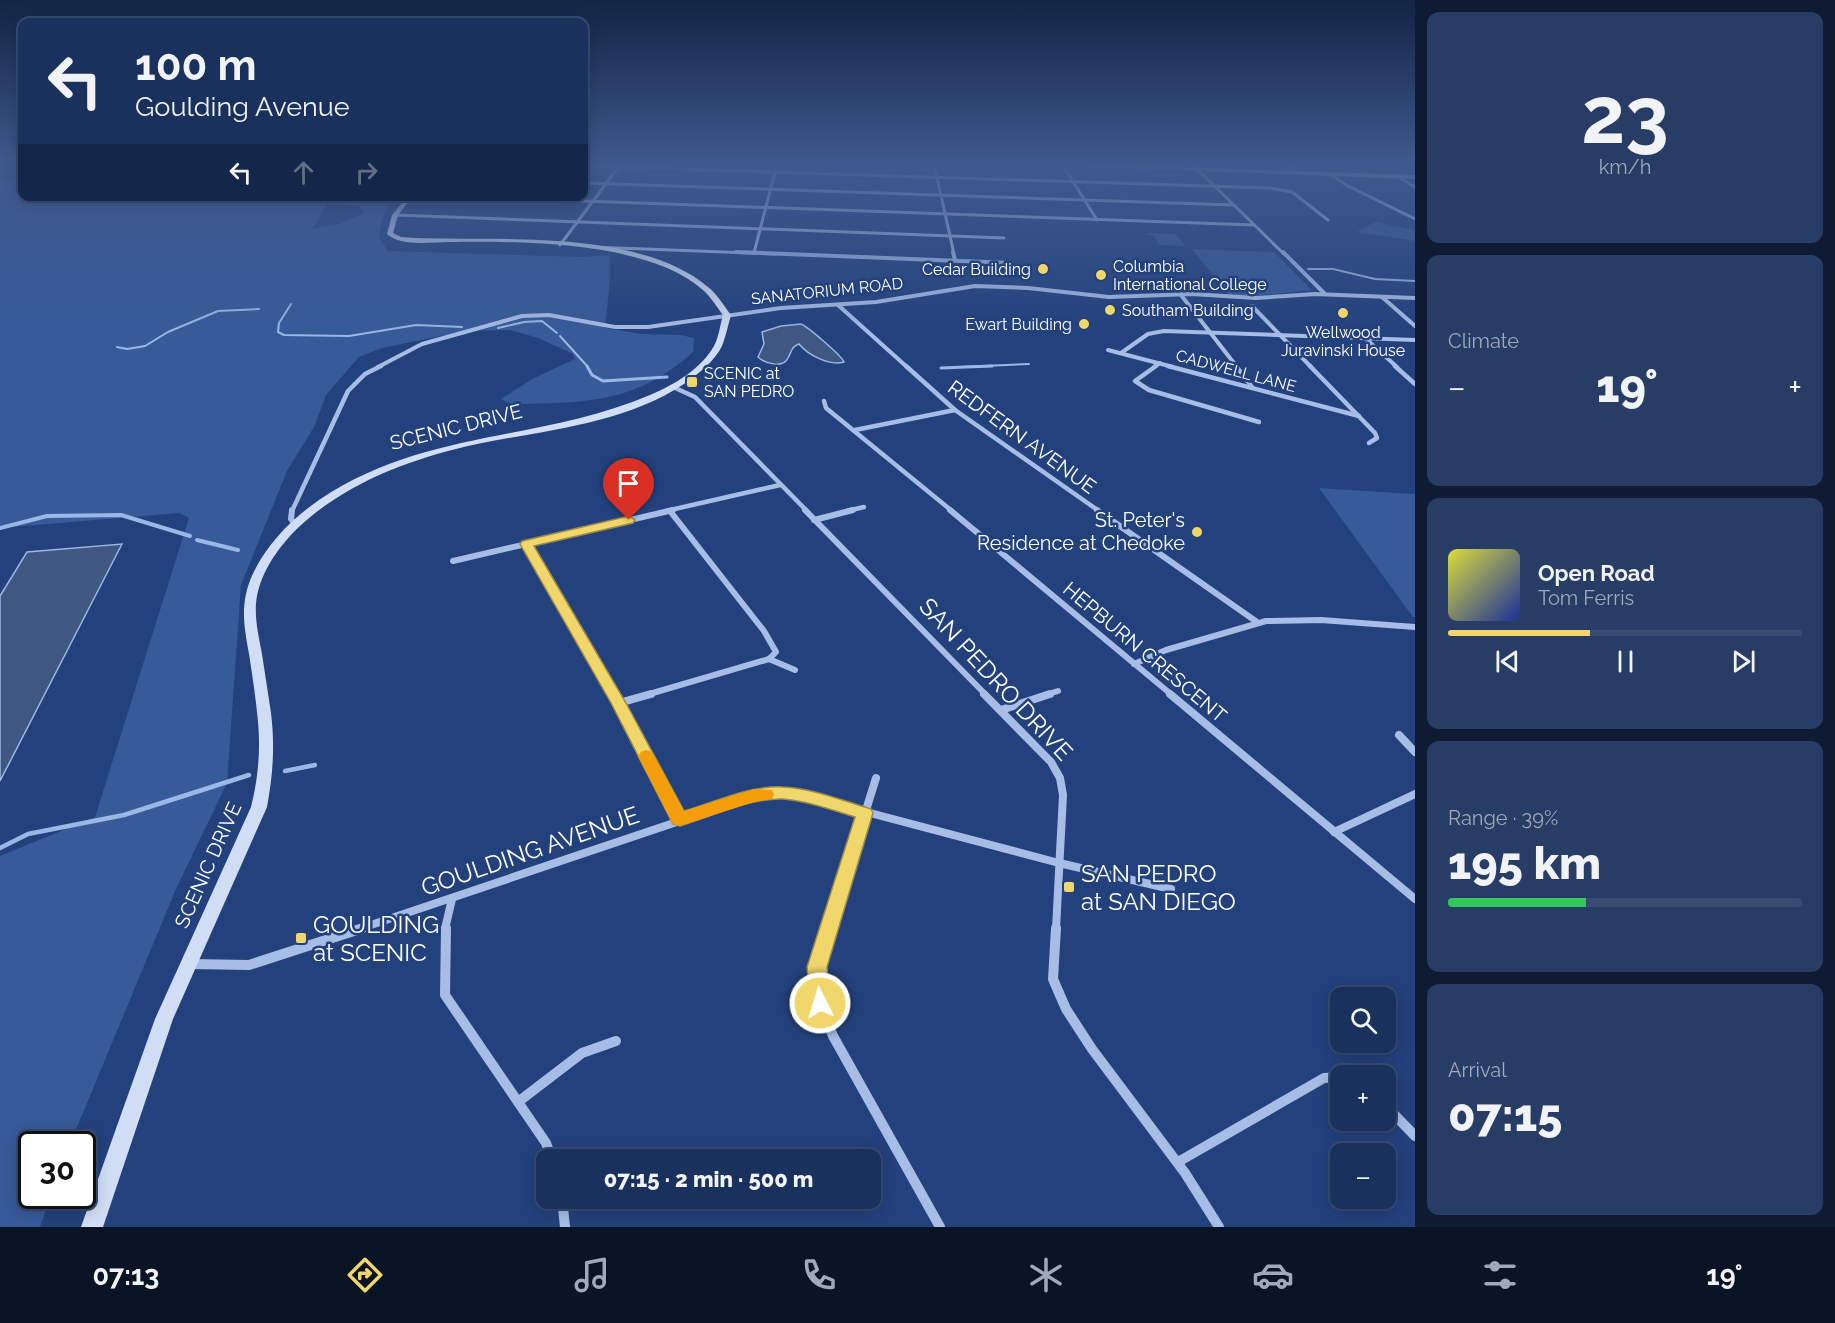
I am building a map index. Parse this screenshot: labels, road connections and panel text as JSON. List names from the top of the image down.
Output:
{
  "streets": {
    "street": [
      "SANATORIUM ROAD",
      "CADWELL LANE",
      "SCENIC DRIVE",
      "REDFERN AVENUE",
      "HEPBURN CRESCENT",
      "SAN PEDRO DRIVE",
      "GOULDING AVENUE"
    ]
  },
  "crossings": [
    ["SANATORIUM ROAD", "SCENIC DRIVE"],
    ["SANATORIUM ROAD", "REDFERN AVENUE"],
    ["SCENIC DRIVE", "SAN PEDRO DRIVE"],
    ["SCENIC DRIVE", "GOULDING AVENUE"],
    ["SAN PEDRO DRIVE", "GOULDING AVENUE"]
  ],
  "places": {
    "other": [
      "Cedar Building",
      "Columbia International College",
      "Southam Building",
      "Wellwood Juravinski House",
      "Ewart Building",
      "St. Peter's Residence at Chedoke"
    ],
    "transit": ["SCENIC at SAN PEDRO", "SAN PEDRO at SAN DIEGO", "GOULDING at SCENIC"]
  },
  "page": {
    "tile": [
      ["23", "km/h"],
      "Climate",
      ["Range · 39%", "195 km"],
      ["Arrival", "07:15"]
    ],
    "turn": ["100 m", "Goulding Avenue"],
    "heat": ["−", "19°", "+"],
    "song": ["Open Road", "Tom Ferris"],
    "map_buttons": ["+", "−"],
    "limit": "30",
    "trip": "07:15 · 2 min · 500 m",
    "tabs": ["07:13", "19°"]
  }
}
